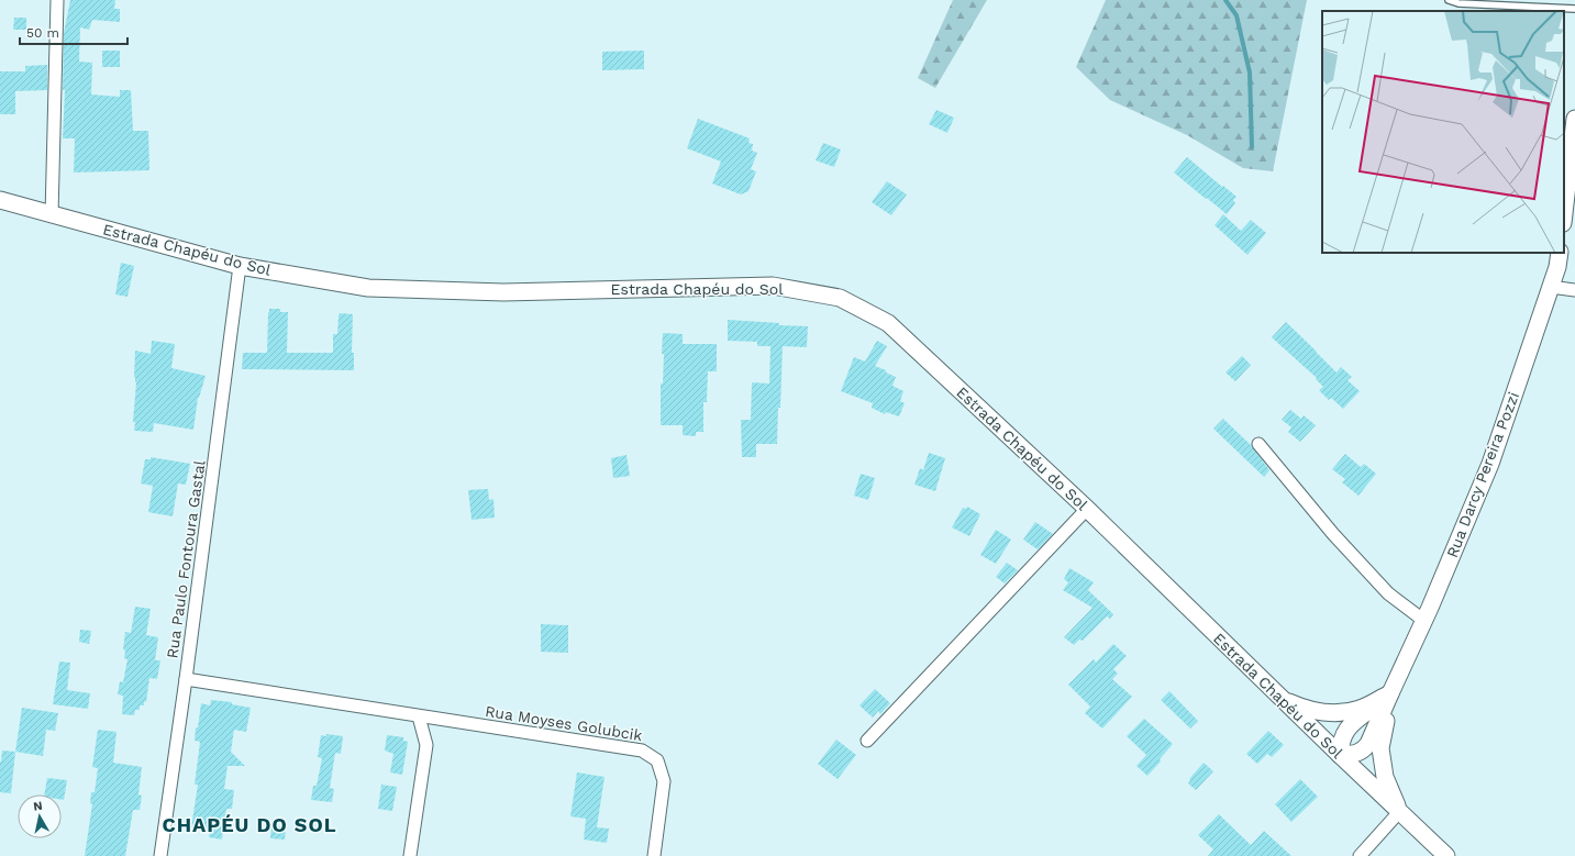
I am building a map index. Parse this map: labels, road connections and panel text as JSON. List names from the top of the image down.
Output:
{
  "streets": {
    "main road": ["Estrada Chapéu do Sol", "Rua Darcy Pereira Pozzi"],
    "street": ["Rua Paulo Fontoura Gastal", "Rua Moyses Golubcik"]
  },
  "crossings": [
    ["Estrada Chapéu do Sol", "Rua Darcy Pereira Pozzi"],
    ["Estrada Chapéu do Sol", "Rua Paulo Fontoura Gastal"],
    ["Rua Paulo Fontoura Gastal", "Rua Moyses Golubcik"]
  ],
  "districts": ["CHAPÉU DO SOL"],
  "scale_bar": "50 m",
  "north": "top"
}
